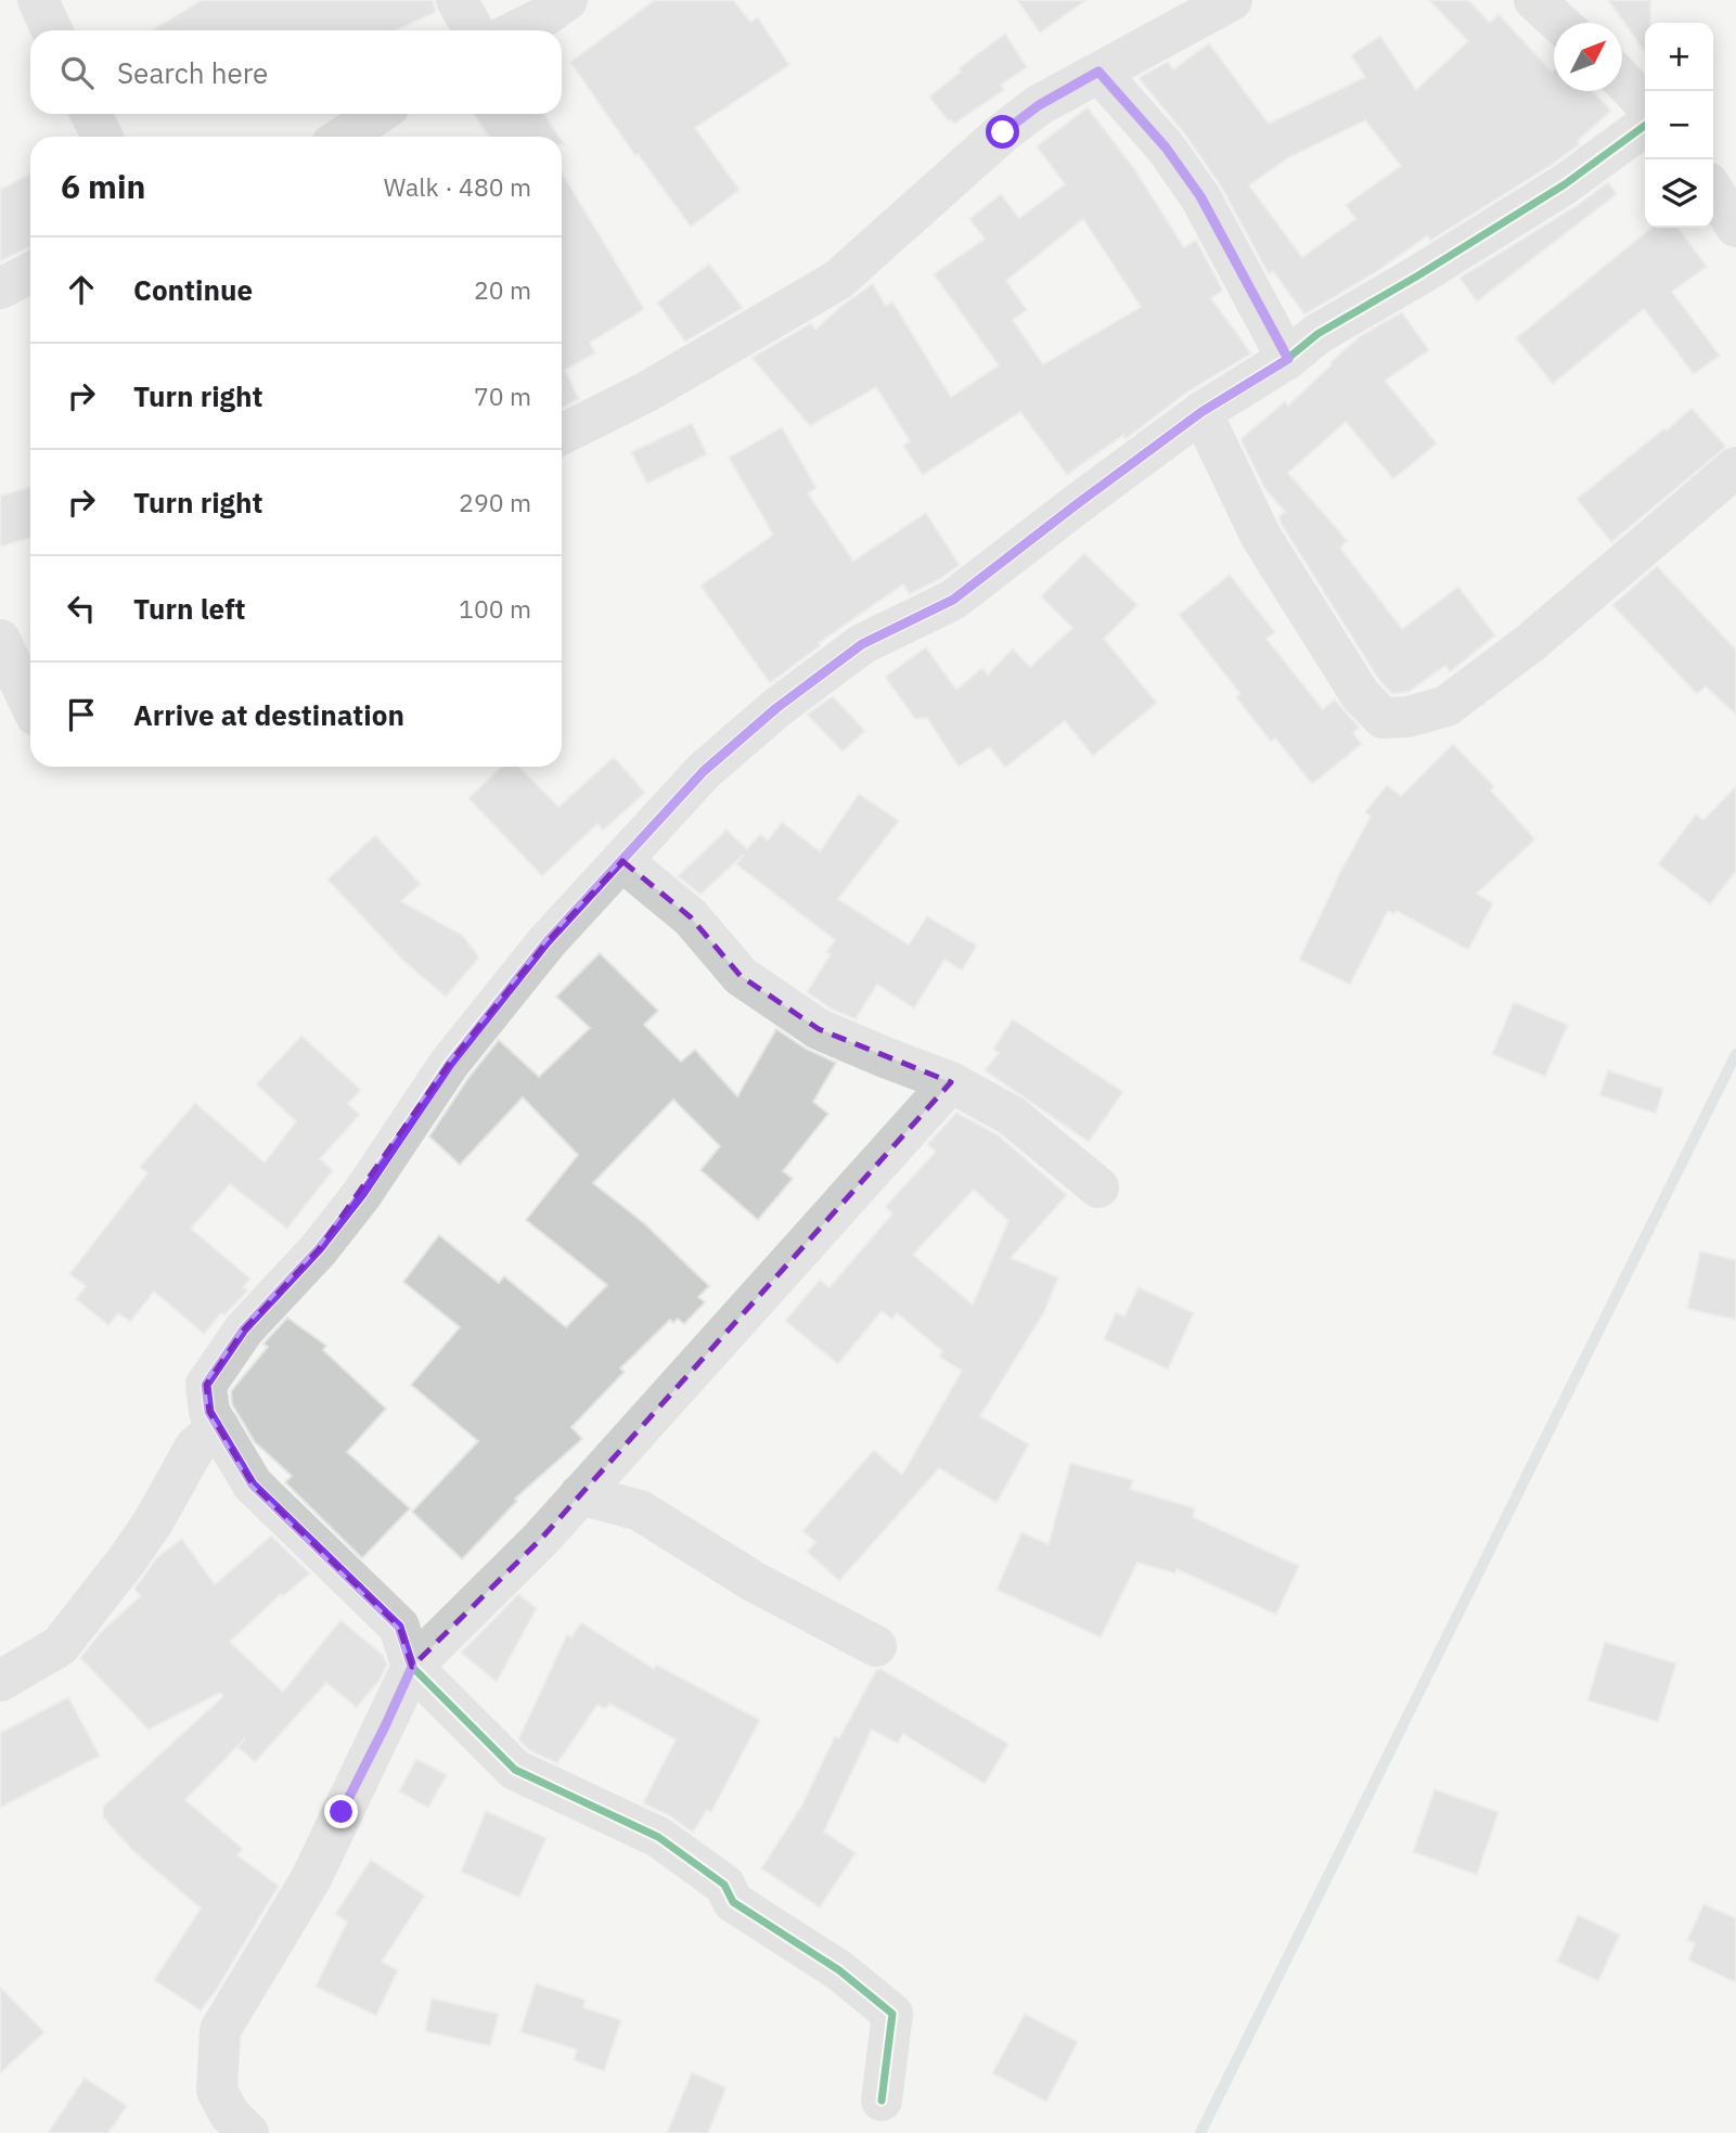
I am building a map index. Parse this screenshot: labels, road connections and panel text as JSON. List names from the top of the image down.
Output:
{
  "north": "top right",
  "page": {
    "map_buttons": ["+", "−"],
    "search": "Search here",
    "heading": ["6 min", "Walk · 480 m"],
    "list": [
      ["Continue", "20 m"],
      ["Turn right", "70 m"],
      ["Turn right", "290 m"],
      ["Turn left", "100 m"],
      "Arrive at destination"
    ]
  }
}
